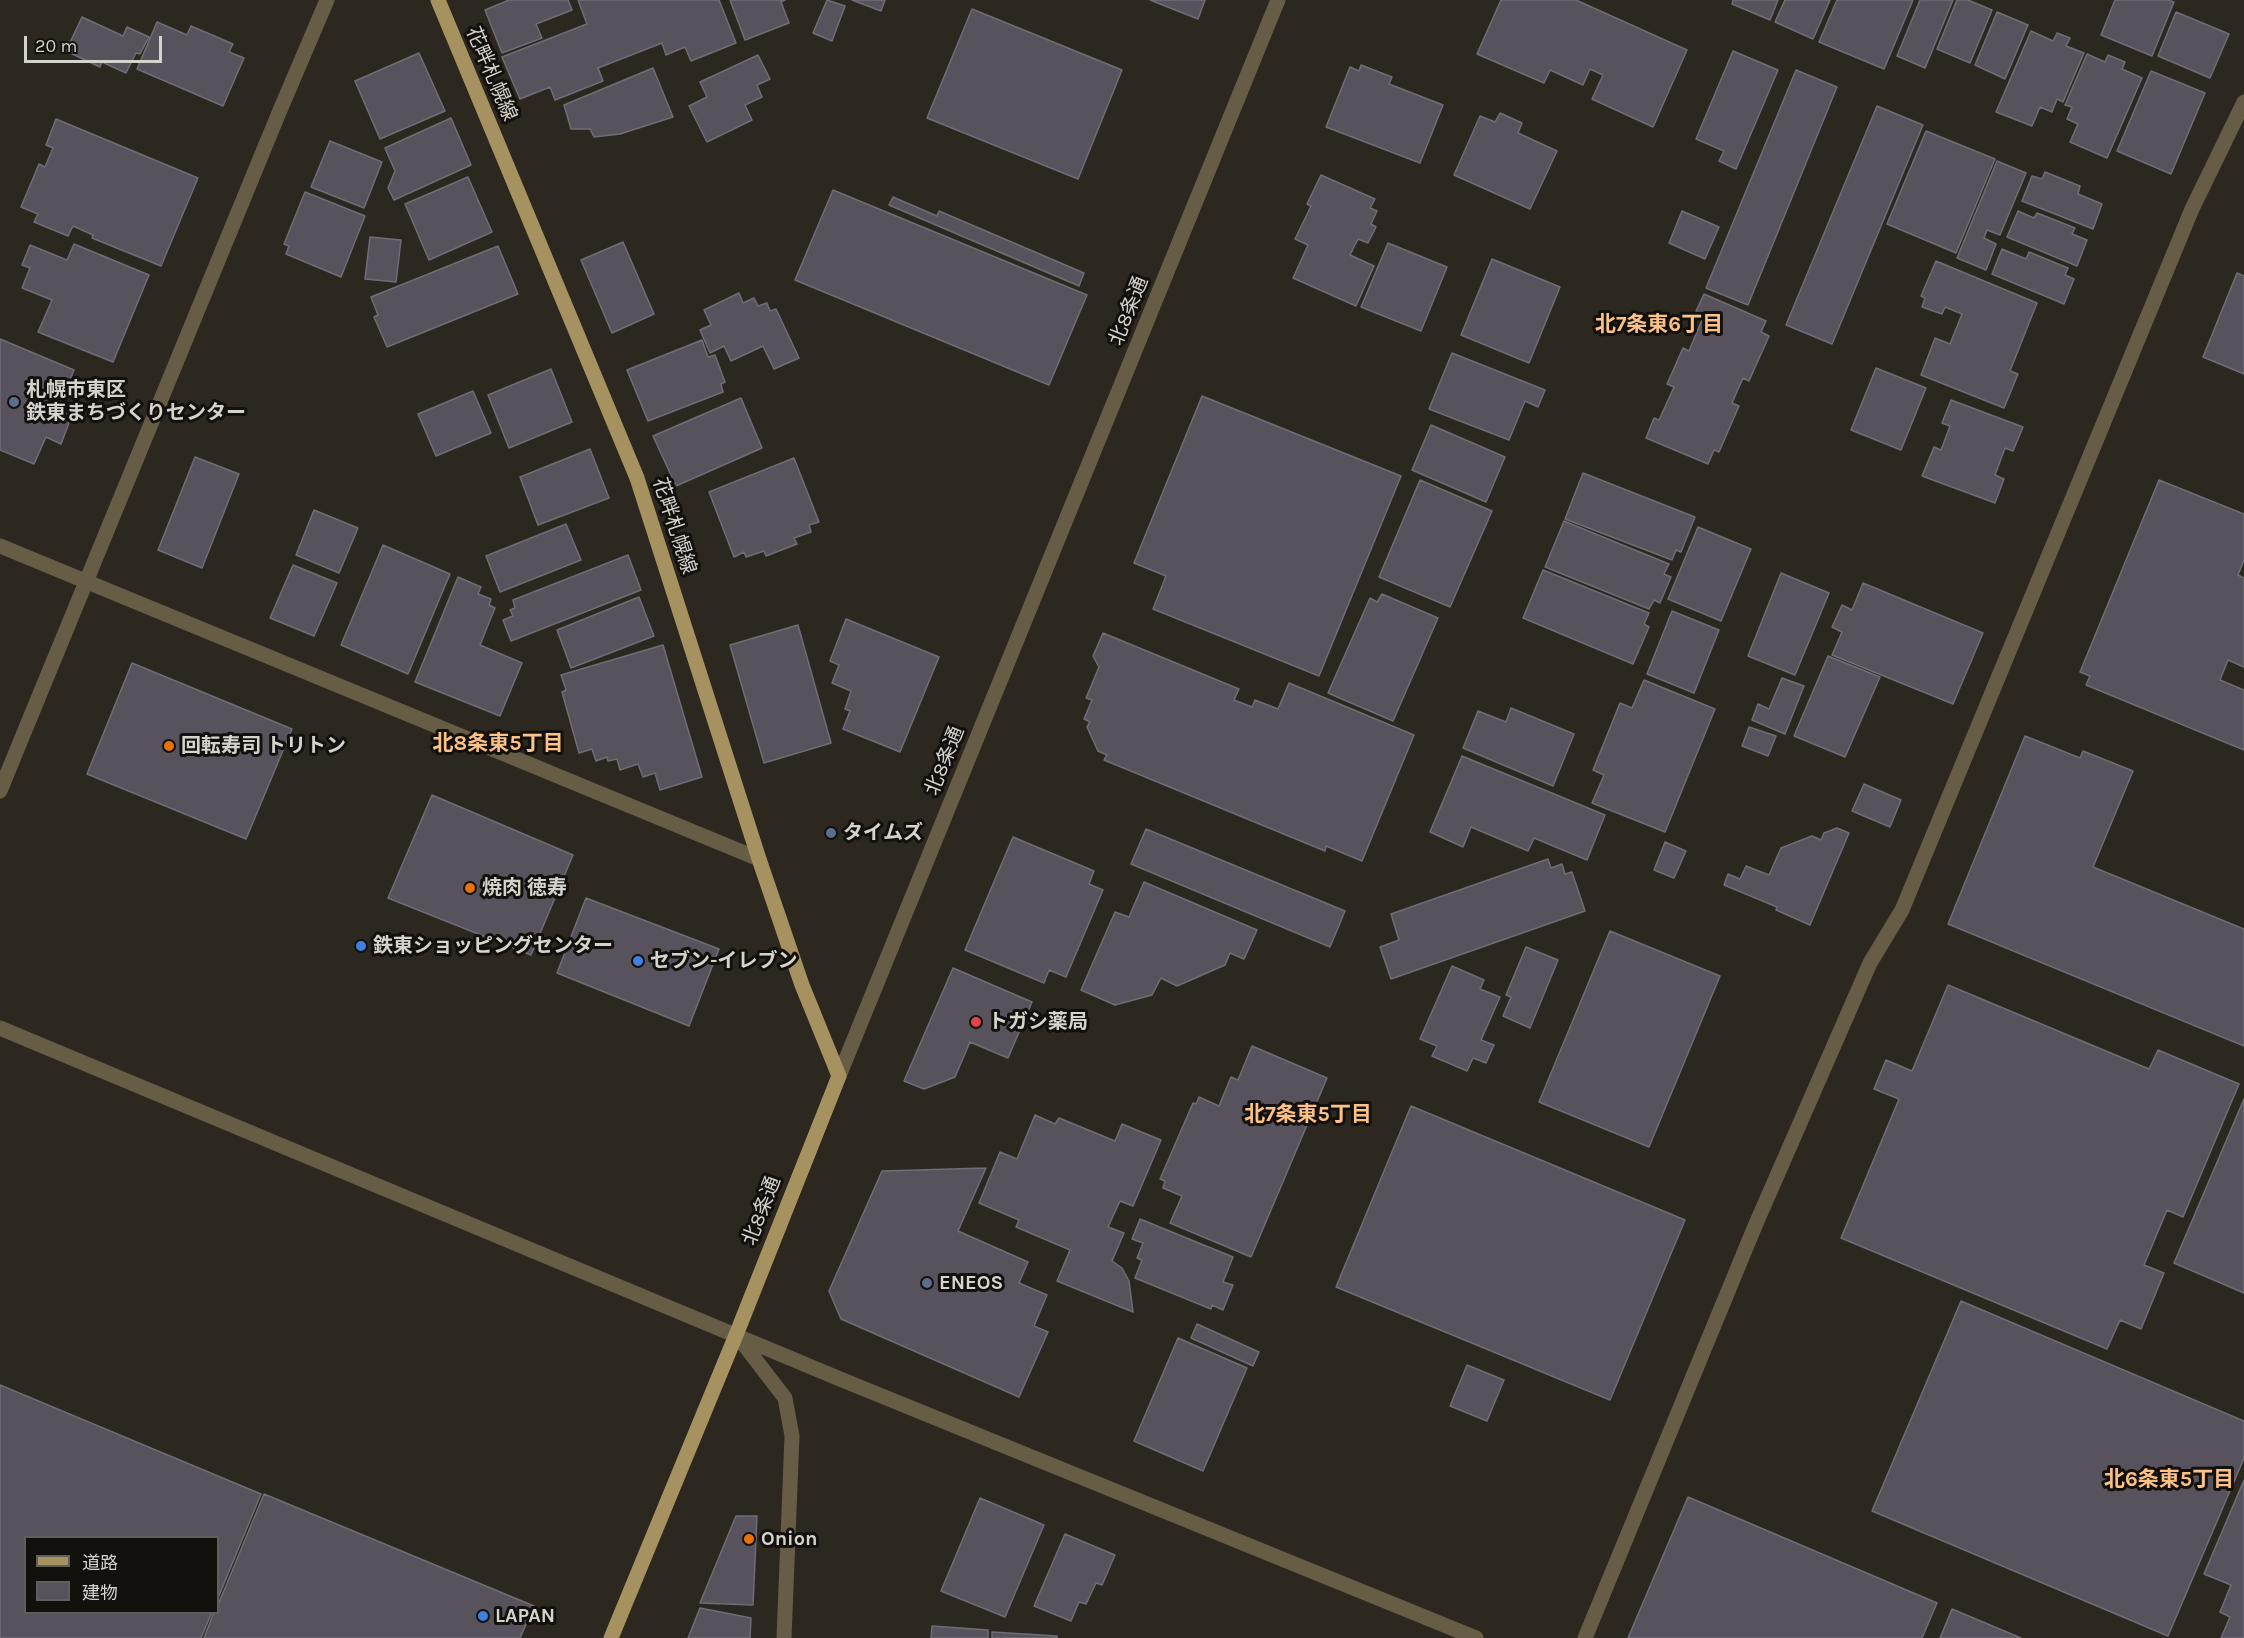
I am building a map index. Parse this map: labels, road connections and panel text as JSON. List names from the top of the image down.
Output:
{
  "streets": {
    "main road": ["花畔札幌線", "北8条通"]
  },
  "crossings": [
    ["花畔札幌線", "北8条通"]
  ],
  "districts": [
    "北7条東6丁目",
    "北8条東5丁目",
    "北7条東5丁目",
    "北6条東5丁目"
  ],
  "places": [
    "札幌市東区 鉄東まちづくりセンター",
    "回転寿司 トリトン",
    "タイムズ",
    "焼肉 徳寿",
    "鉄東ショッピングセンター",
    "セブン-イレブン",
    "トガシ薬局",
    "ENEOS",
    "Onion",
    "LAPAN"
  ],
  "legend": ["道路", "建物"],
  "scale_bar": "20 m"
}
